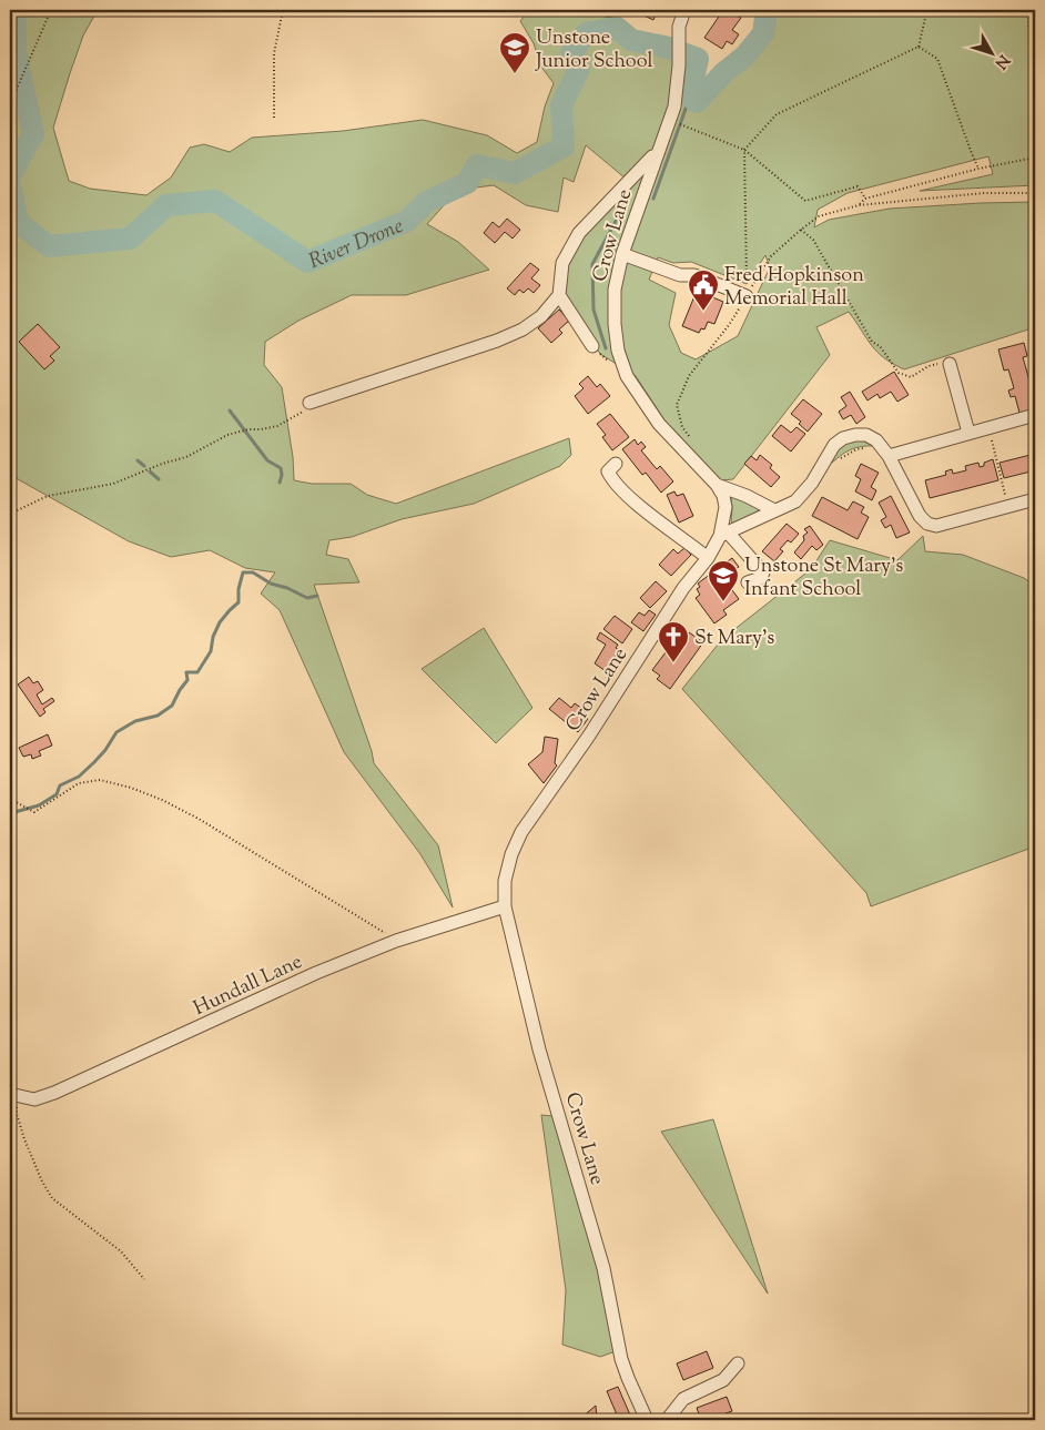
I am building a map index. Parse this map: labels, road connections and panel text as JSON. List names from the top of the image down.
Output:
{
  "streets": {
    "street": ["Crow Lane", "Hundall Lane"]
  },
  "crossings": [
    ["Crow Lane", "Hundall Lane"]
  ],
  "water": ["River Drone"],
  "places": {
    "school or university": ["Unstone Junior School", "Unstone St Mary's Infant School"],
    "public building": ["Fred Hopkinson Memorial Hall"],
    "church": ["St Mary's"]
  },
  "north": "bottom right"
}
